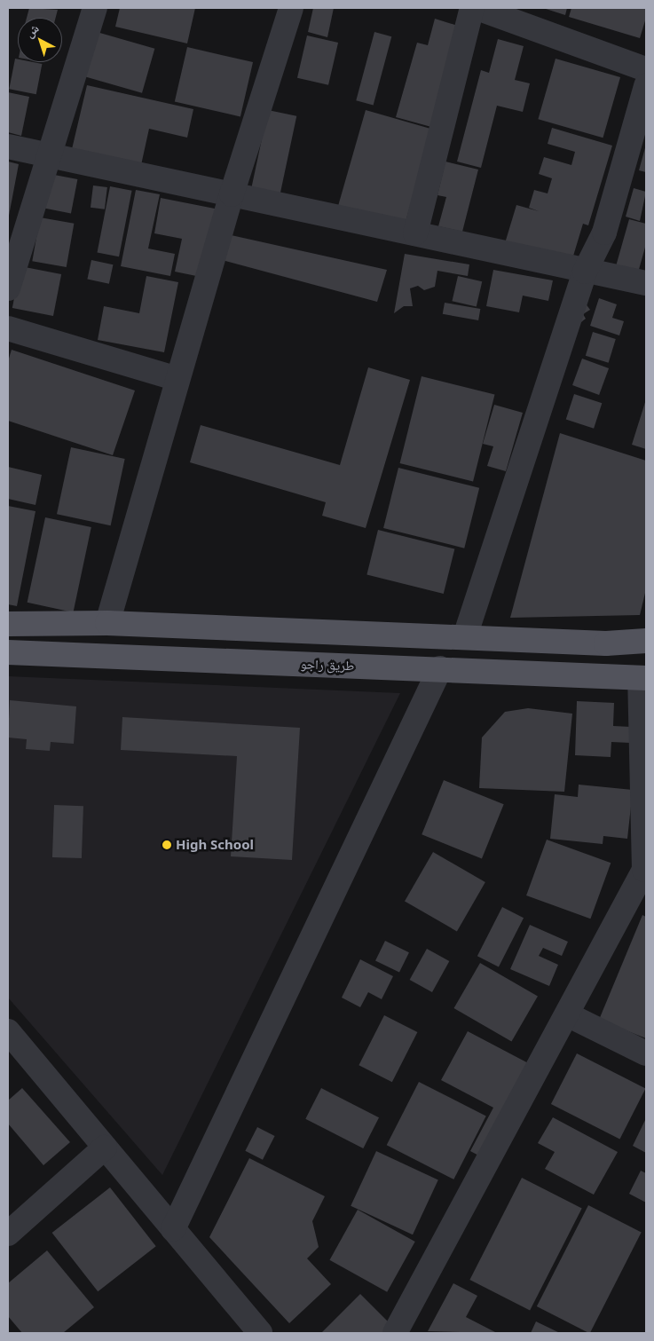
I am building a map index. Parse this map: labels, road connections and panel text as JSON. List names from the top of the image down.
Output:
{
  "streets": {
    "main road": ["طريق راجو"]
  },
  "places": ["High School"],
  "north": "top left"
}
